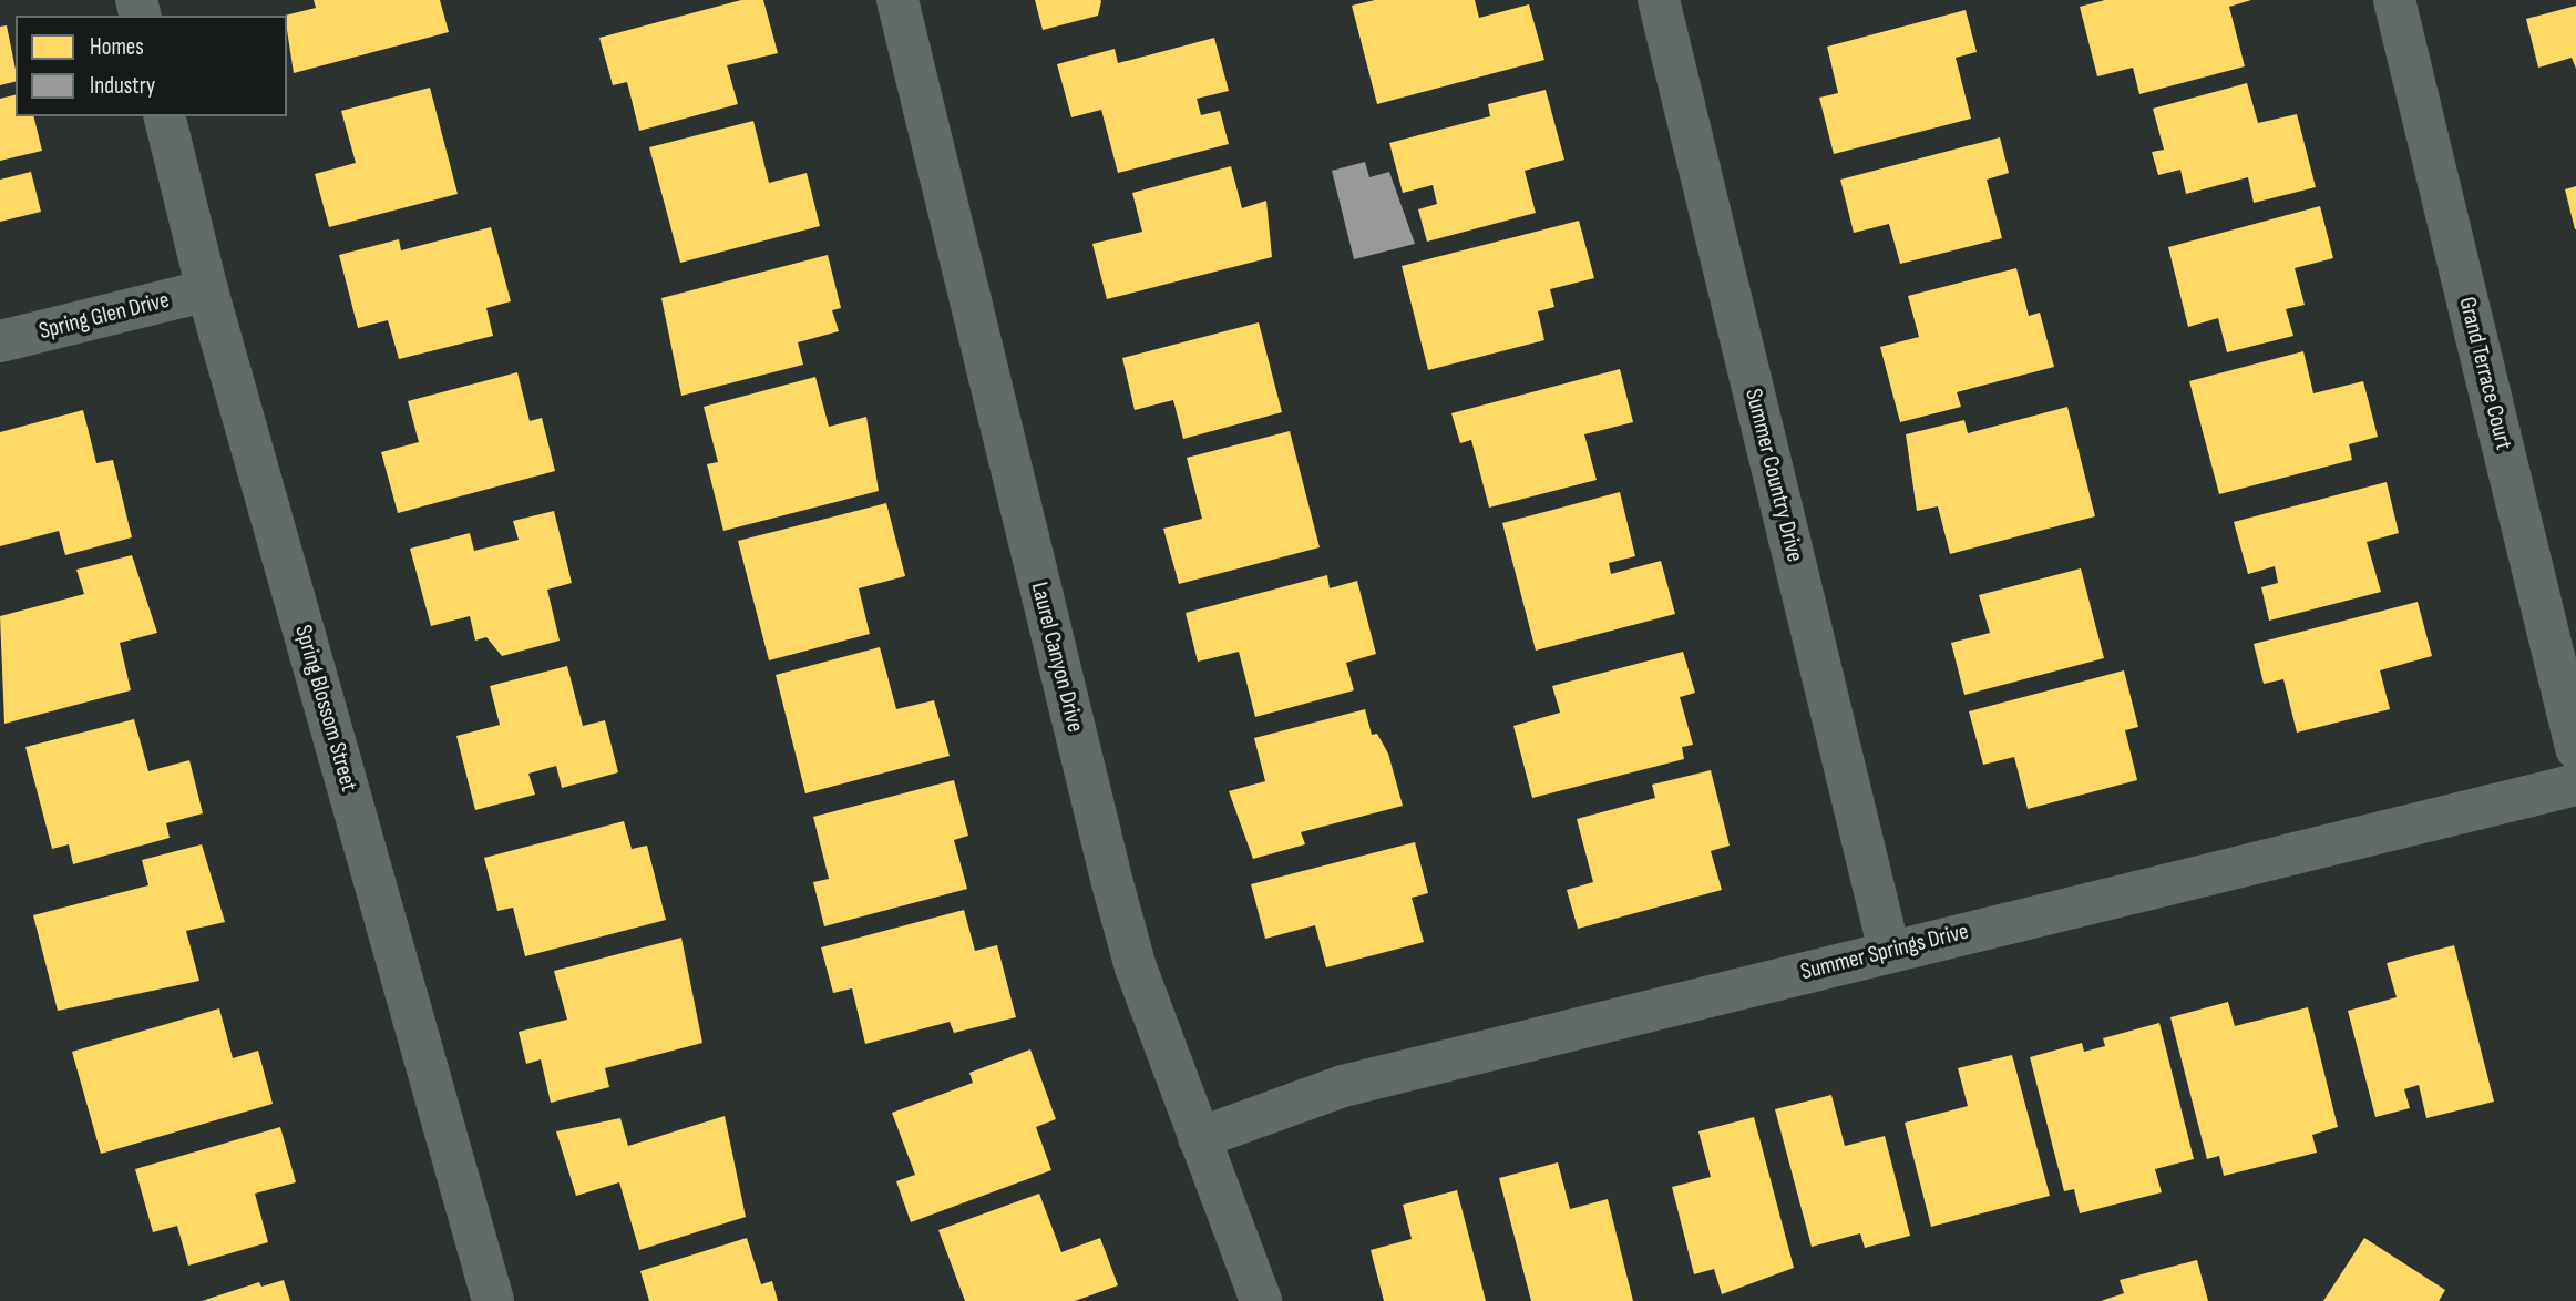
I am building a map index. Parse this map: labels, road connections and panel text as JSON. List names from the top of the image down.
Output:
{
  "streets": {
    "street": [
      "Spring Glen Drive",
      "Grand Terrace Court",
      "Summer Country Drive",
      "Laurel Canyon Drive",
      "Spring Blossom Street",
      "Summer Springs Drive"
    ]
  },
  "crossings": [
    ["Spring Glen Drive", "Spring Blossom Street"],
    ["Summer Country Drive", "Summer Springs Drive"],
    ["Laurel Canyon Drive", "Summer Springs Drive"]
  ],
  "legend": ["Homes", "Industry"]
}
